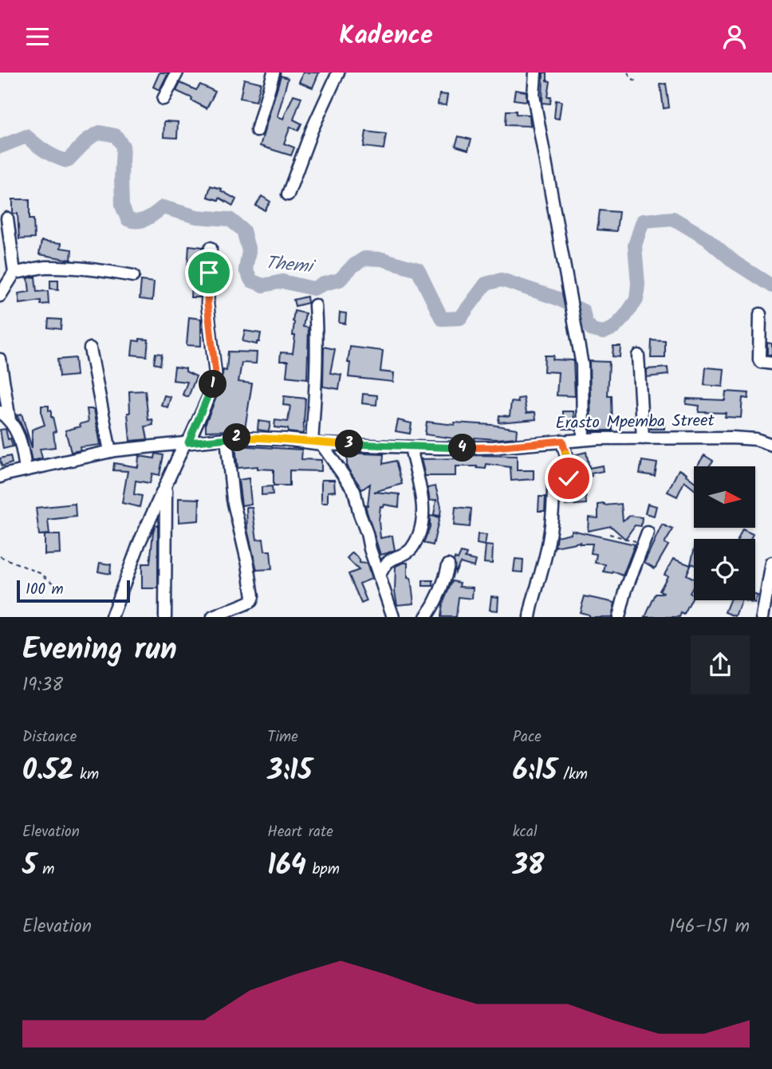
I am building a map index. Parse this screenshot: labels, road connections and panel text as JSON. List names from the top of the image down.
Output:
{
  "streets": {
    "street": ["Erasto Mpemba Street"]
  },
  "water": ["Themi"],
  "scale_bar": "100 m",
  "north": "right",
  "page": {
    "header": "Kadence",
    "pins": [
      "1",
      "2",
      "3",
      "4"
    ],
    "scale": "100 m",
    "heading": ["Evening run", "19:38"],
    "stats": [
      ["Distance", "0.52 km"],
      ["Time", "3:15"],
      ["Pace", "6:15 /km"],
      ["Elevation", "5 m"],
      ["Heart rate", "164 bpm"],
      ["kcal", "38"]
    ],
    "chart": ["Elevation", "146–151 m"]
  }
}
